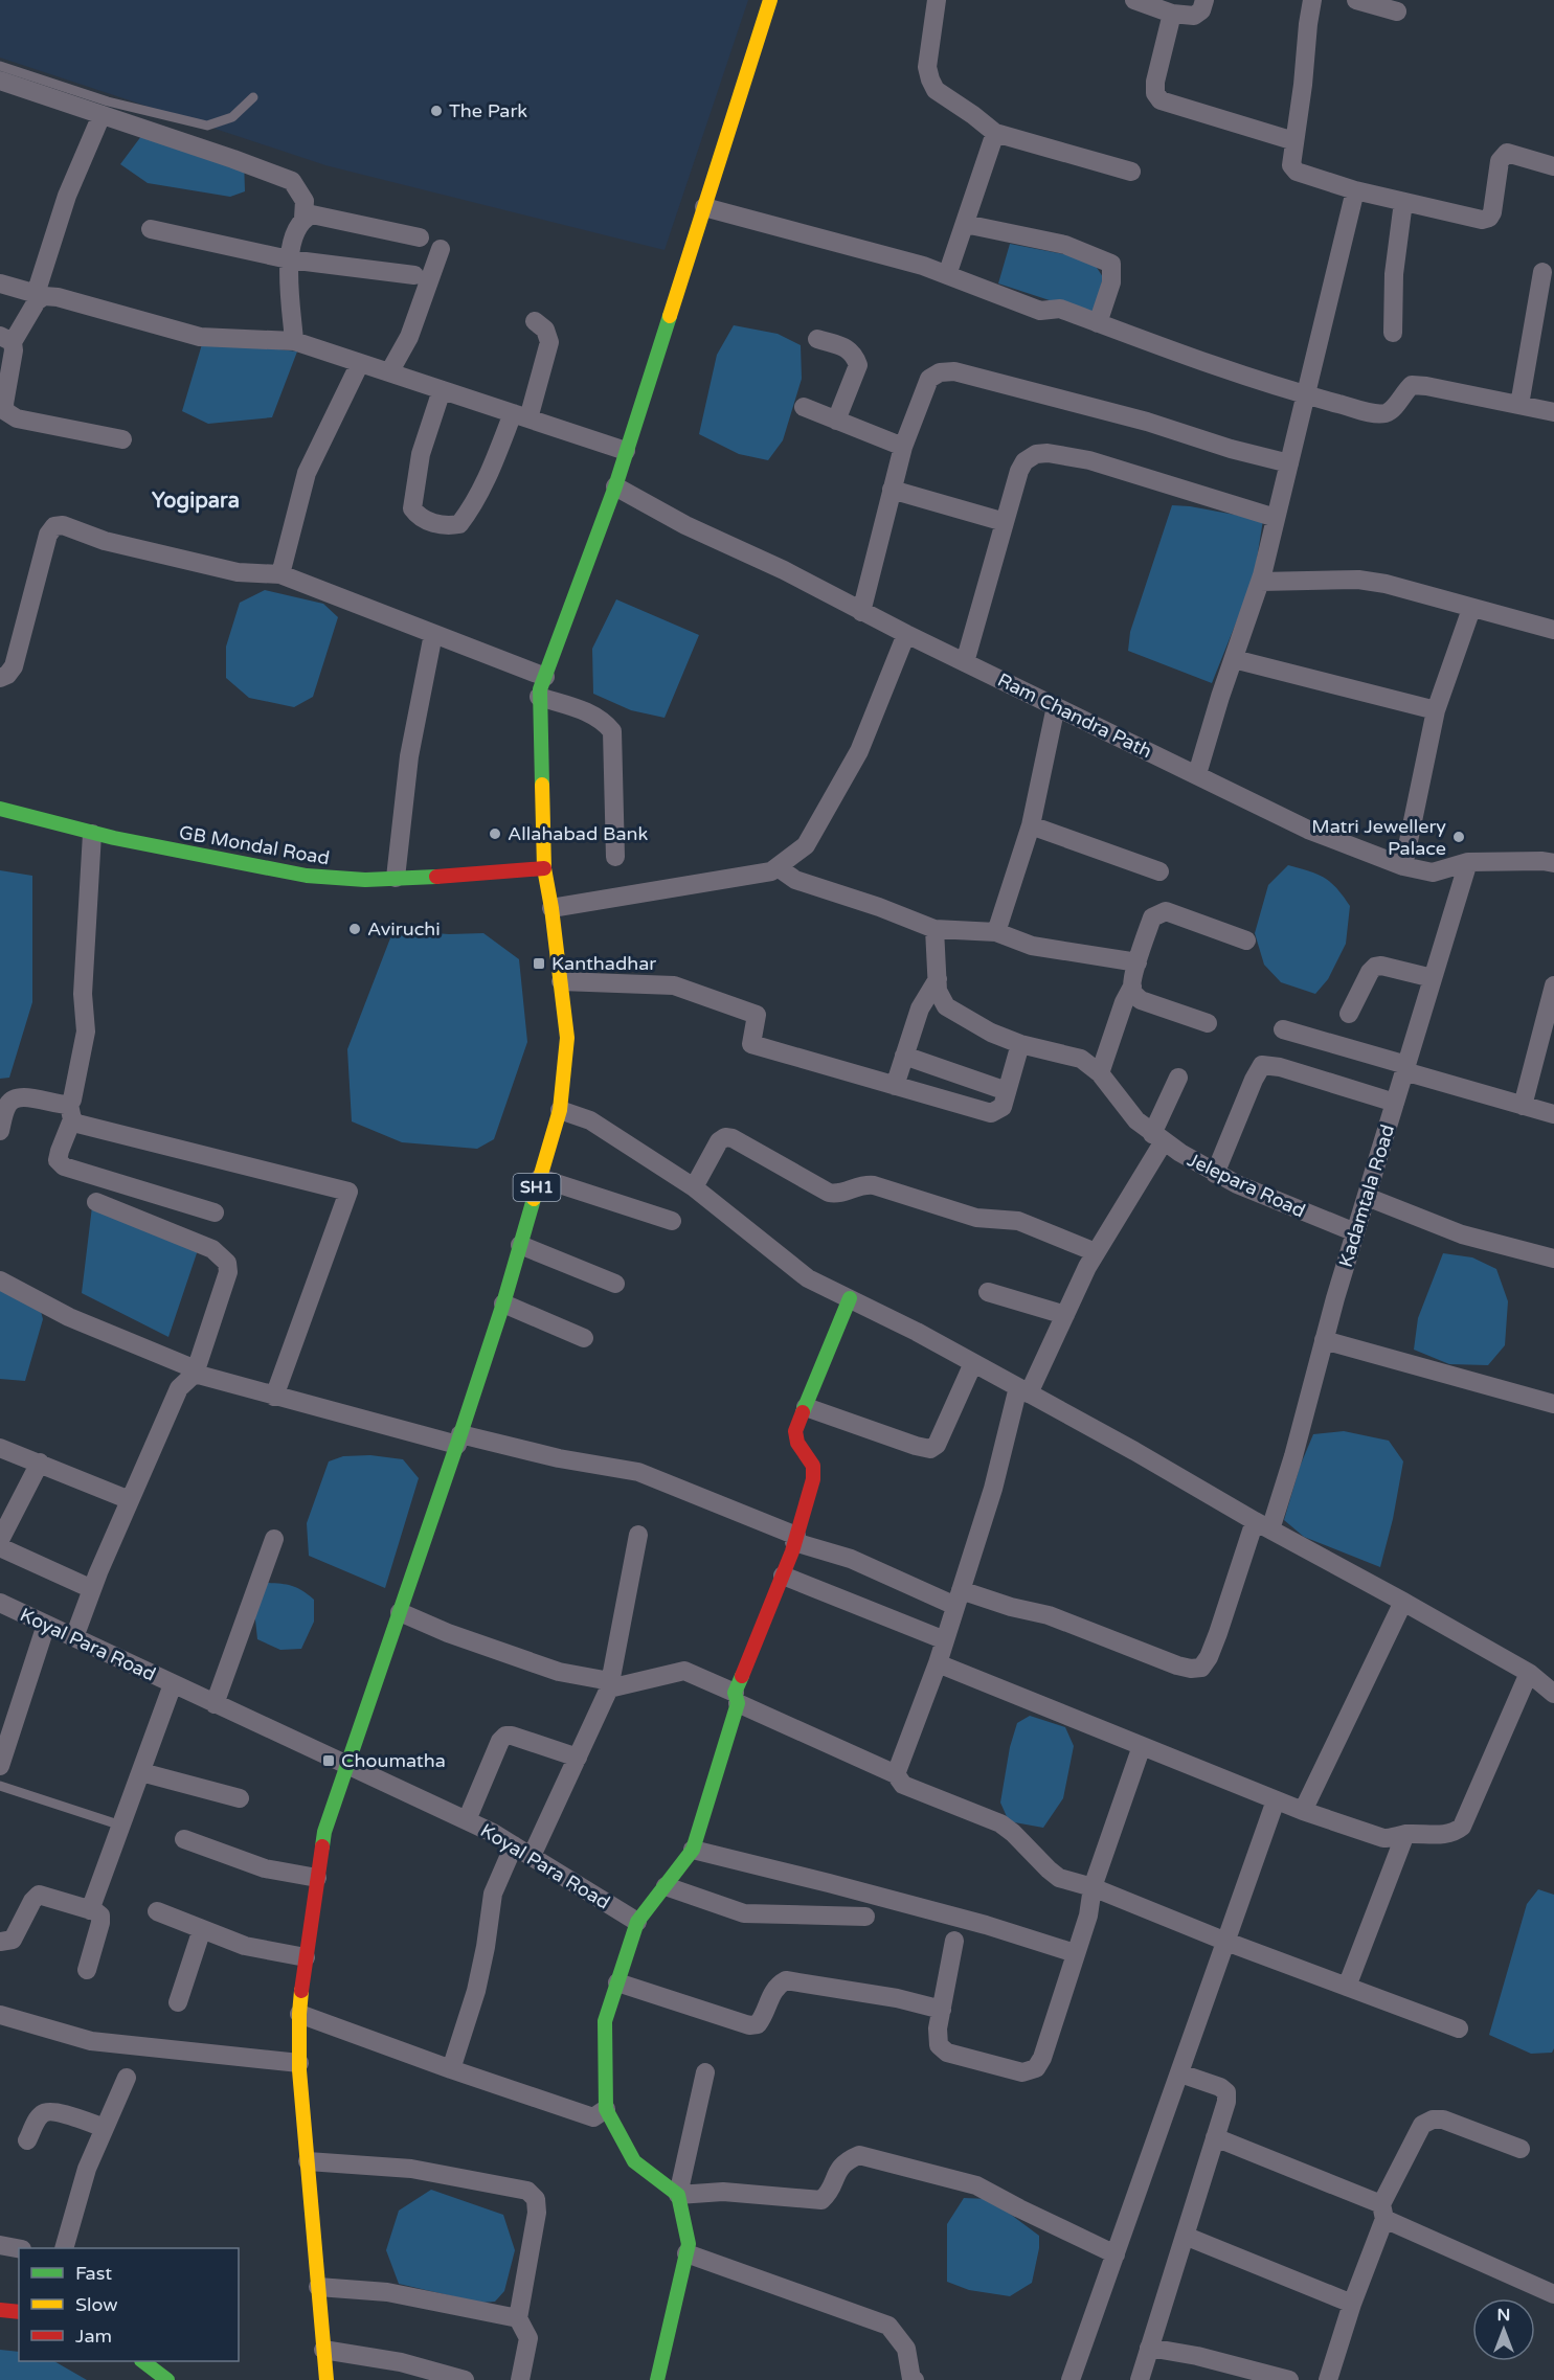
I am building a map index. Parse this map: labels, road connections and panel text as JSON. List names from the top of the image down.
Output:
{
  "streets": {
    "main road": ["GB Mondal Road", "SH1"],
    "street": [
      "Ram Chandra Path",
      "Jelepara Road",
      "Kadamtala Road",
      "Koyal Para Road"
    ]
  },
  "crossings": [
    ["Ram Chandra Path", "SH1"],
    ["Ram Chandra Path", "Kadamtala Road"],
    ["GB Mondal Road", "SH1"],
    ["Jelepara Road", "Kadamtala Road"],
    ["SH1", "Koyal Para Road"]
  ],
  "districts": ["Yogipara"],
  "places": {
    "other": [
      "The Park",
      "Allahabad Bank",
      "Matri Jewellery Palace",
      "Aviruchi"
    ],
    "transit": ["Kanthadhar", "Choumatha"]
  },
  "legend": ["Fast", "Slow", "Jam"],
  "north": "top"
}
